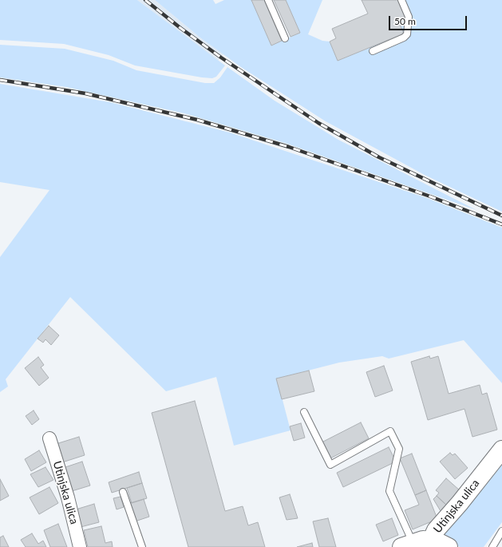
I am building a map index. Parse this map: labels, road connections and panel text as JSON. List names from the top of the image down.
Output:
{
  "streets": {
    "street": ["Utinjska ulica"]
  },
  "scale_bar": "50 m"
}
